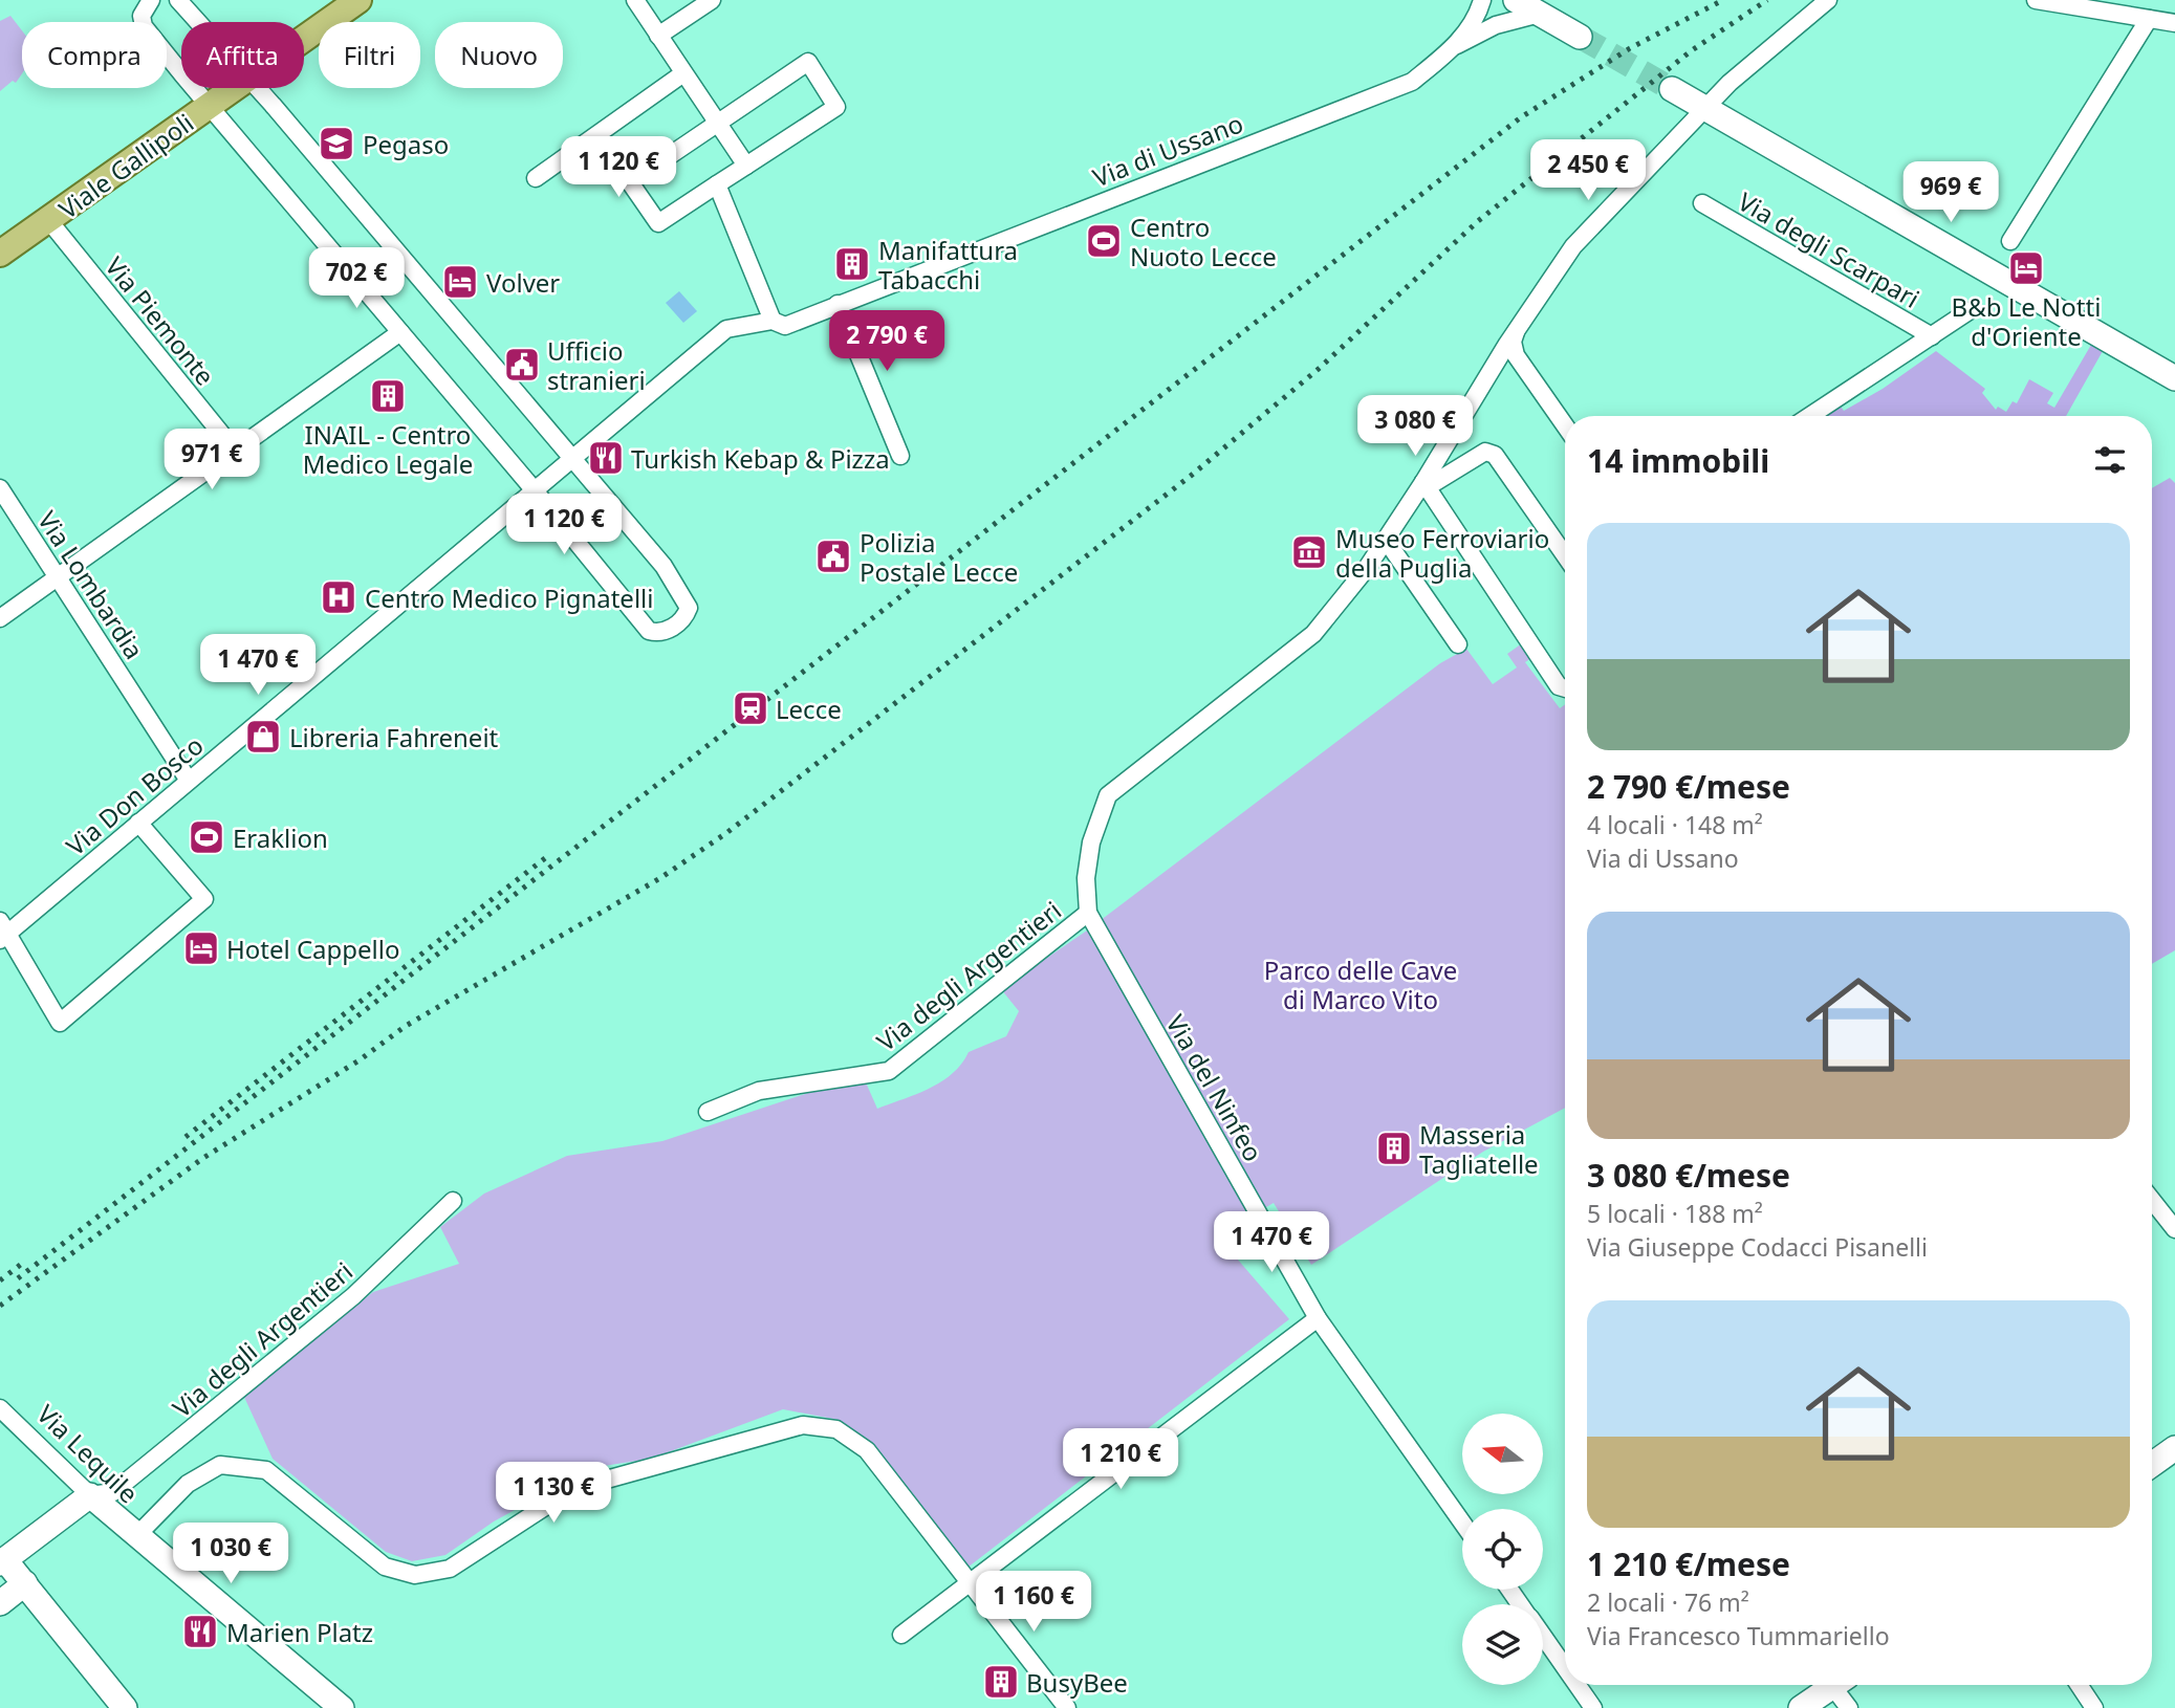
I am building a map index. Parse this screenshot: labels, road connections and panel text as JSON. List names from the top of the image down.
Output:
{
  "streets": {
    "main road": ["Viale Gallipoli", "Via Lequile"],
    "street": [
      "Via di Ussano",
      "Via degli Scarpari",
      "Via Piemonte",
      "Via Lombardia",
      "Via Don Bosco",
      "Via degli Argentieri",
      "Via del Ninfeo"
    ]
  },
  "crossings": [
    ["Via di Ussano", "Via Don Bosco"],
    ["Viale Gallipoli", "Via Piemonte"],
    ["Via Lombardia", "Via Don Bosco"],
    ["Via degli Argentieri", "Via del Ninfeo"],
    ["Via degli Argentieri", "Via Lequile"]
  ],
  "parks": ["Parco delle Cave di Marco Vito"],
  "places": {
    "school or university": ["Pegaso"],
    "sports": ["Centro Nuoto Lecce", "Eraklion"],
    "building": [
      "Manifattura Tabacchi",
      "INAIL - Centro Medico Legale",
      "Masseria Tagliatelle",
      "BusyBee"
    ],
    "hotel": ["B&b Le Notti d'Oriente", "Volver", "Hotel Cappello"],
    "public building": ["Ufficio stranieri", "Polizia Postale Lecce"],
    "restaurant": ["Turkish Kebap & Pizza", "Marien Platz"],
    "museum": ["Museo Ferroviario della Puglia"],
    "hospital": ["Centro Medico Pignatelli"],
    "station": ["Lecce"],
    "shop": ["Libreria Fahreneit"]
  },
  "north": "left",
  "page": {
    "chip": [
      "Compra",
      "Affitta",
      "Filtri",
      "Nuovo"
    ],
    "price": [
      "1 120 €",
      "2 450 €",
      "969 €",
      "702 €",
      "2 790 €",
      "3 080 €",
      "971 €",
      "1 120 €",
      "1 470 €",
      "1 470 €",
      "1 210 €",
      "1 130 €",
      "1 030 €",
      "1 160 €"
    ],
    "heading": "14 immobili",
    "list": [
      {
        "name": "2 790 €/mese",
        "note": "4 locali · 148 m² · Via di Ussano"
      },
      {
        "name": "3 080 €/mese",
        "note": "5 locali · 188 m² · Via Giuseppe Codacci Pisanelli"
      },
      {
        "name": "1 210 €/mese",
        "note": "2 locali · 76 m² · Via Francesco Tummariello"
      }
    ]
  }
}
